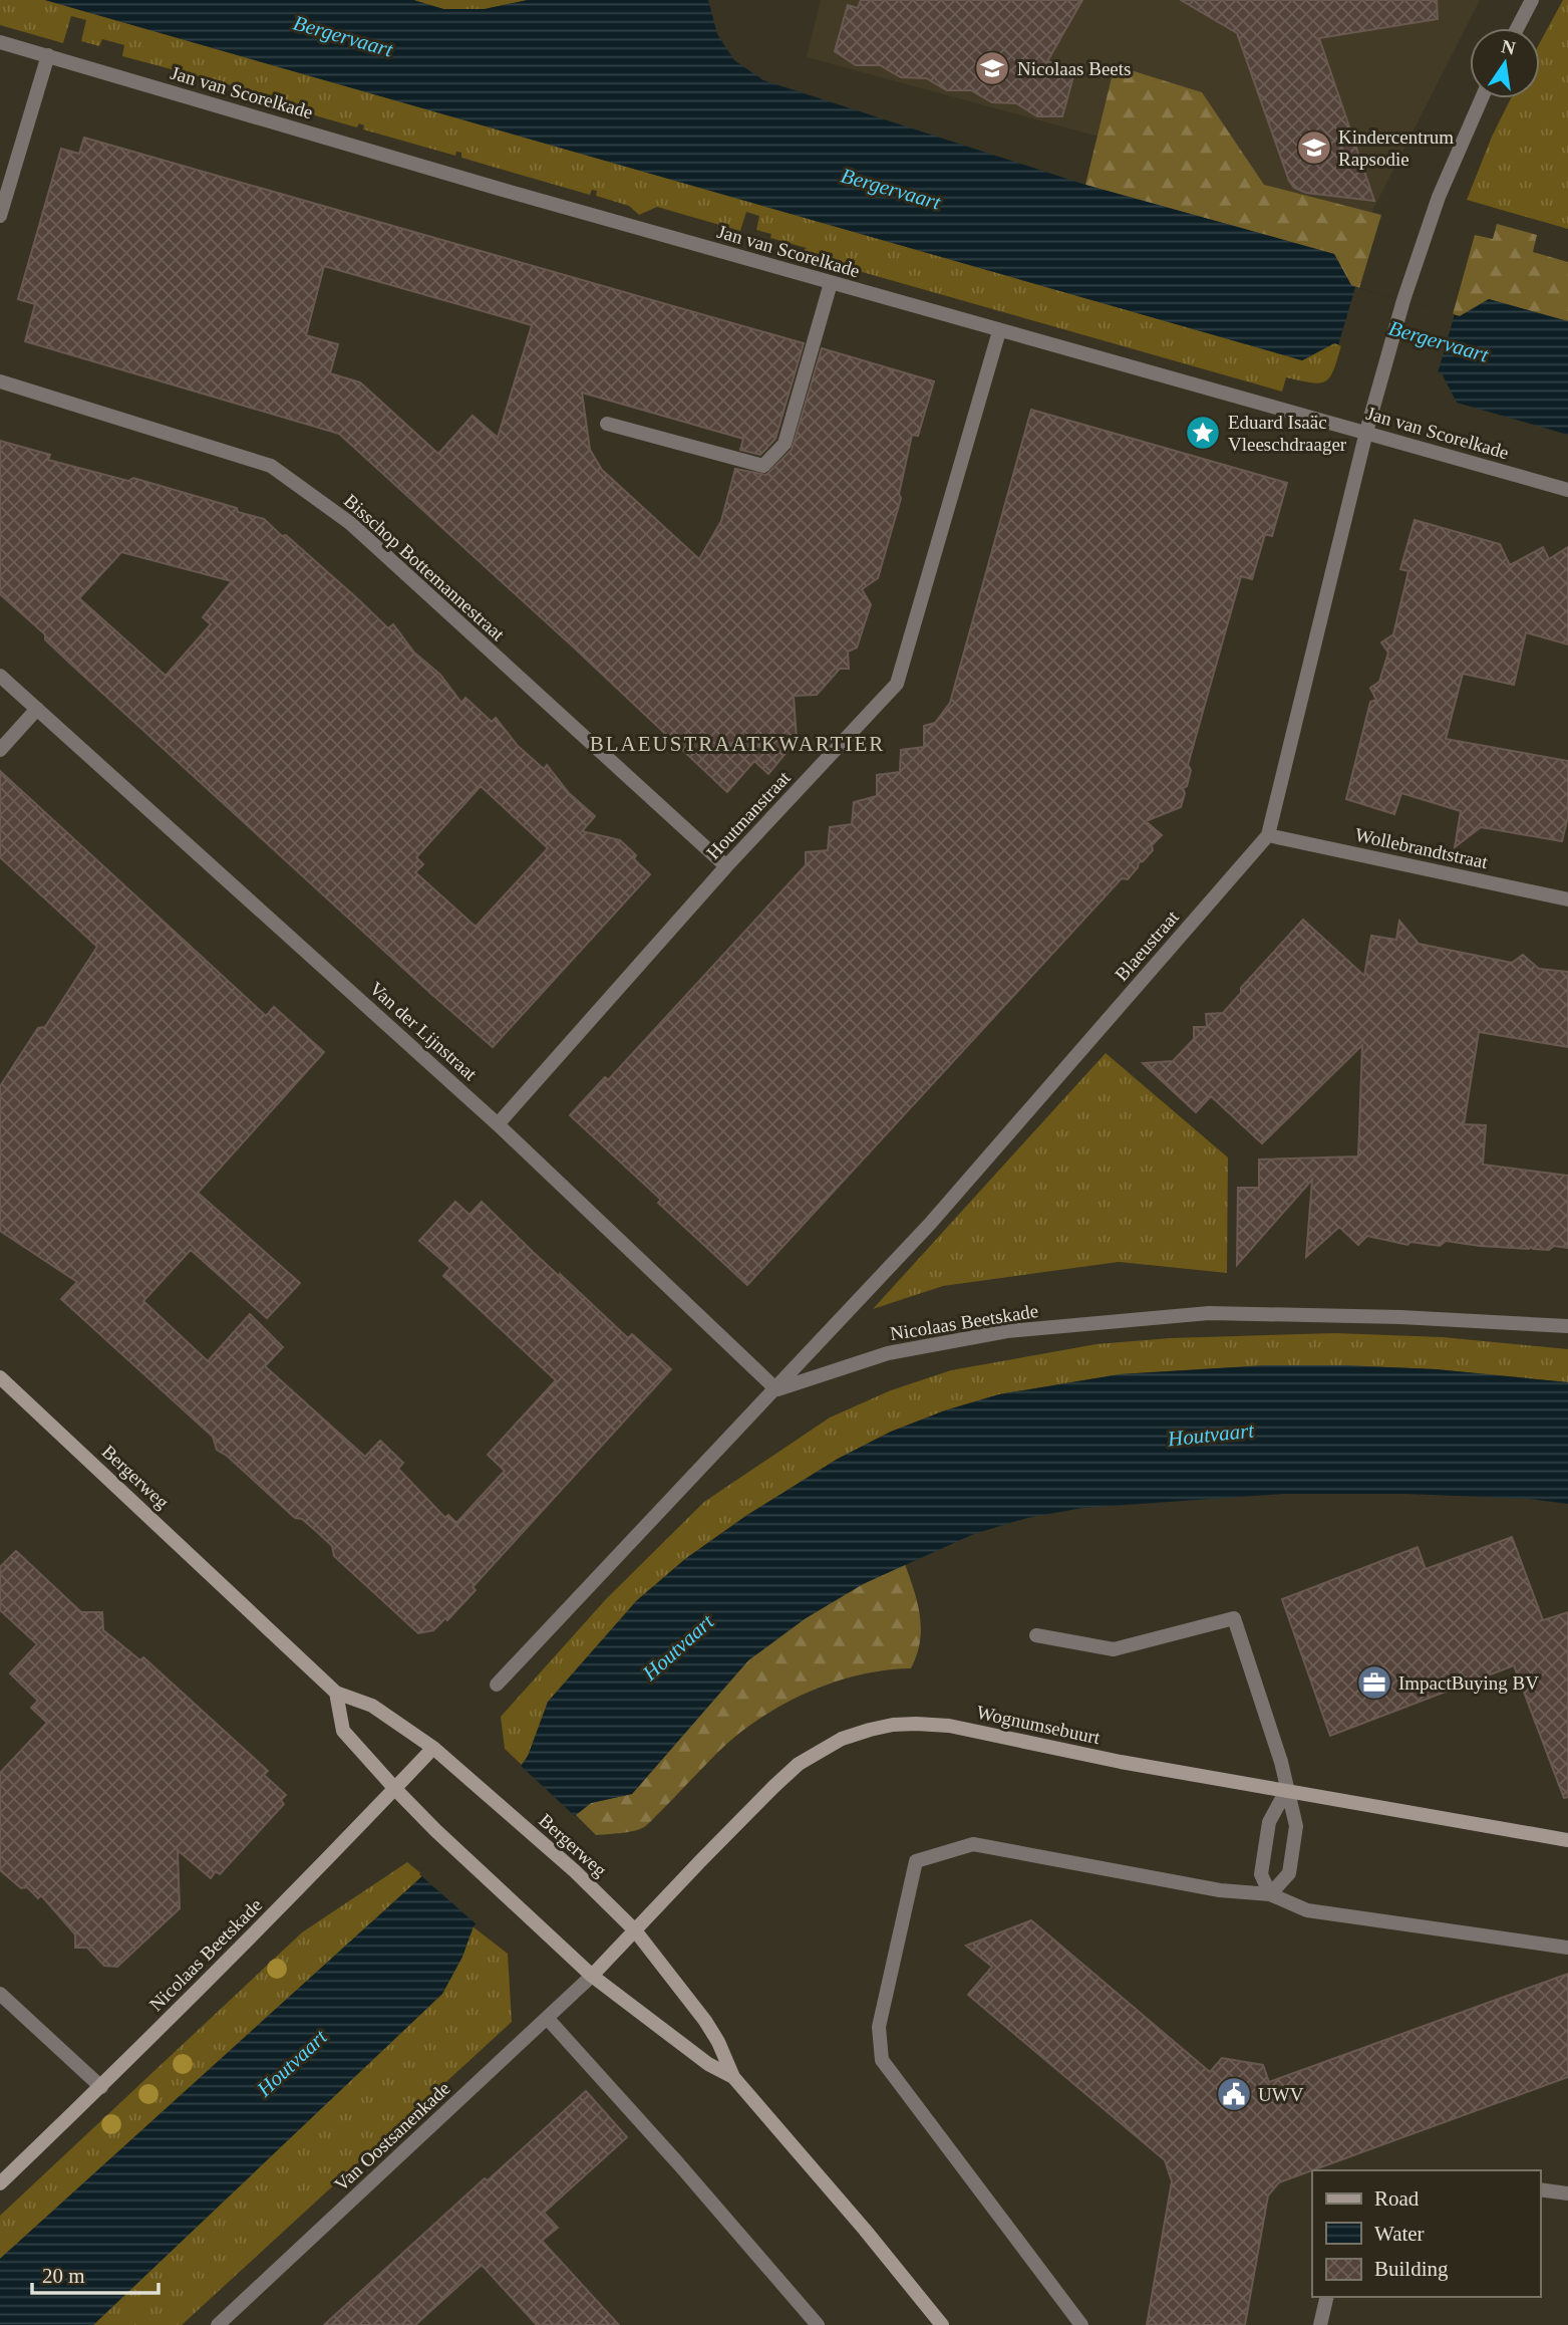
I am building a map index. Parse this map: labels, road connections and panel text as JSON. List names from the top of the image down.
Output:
{
  "streets": {
    "main road": ["Nicolaas Beetskade", "Bergerweg", "Wognumsebuurt"],
    "street": [
      "Jan van Scorelkade",
      "Bisschop Bottemannestraat",
      "Houtmanstraat",
      "Wollebrandtstraat",
      "Blaeustraat",
      "Van der Lijnstraat",
      "Van Oostsanenkade"
    ]
  },
  "crossings": [
    ["Jan van Scorelkade", "Houtmanstraat"],
    ["Jan van Scorelkade", "Blaeustraat"],
    ["Bisschop Bottemannestraat", "Houtmanstraat"],
    ["Houtmanstraat", "Van der Lijnstraat"],
    ["Wollebrandtstraat", "Blaeustraat"],
    ["Blaeustraat", "Van der Lijnstraat"],
    ["Blaeustraat", "Nicolaas Beetskade"],
    ["Van der Lijnstraat", "Nicolaas Beetskade"],
    ["Nicolaas Beetskade", "Bergerweg"],
    ["Bergerweg", "Wognumsebuurt"],
    ["Bergerweg", "Van Oostsanenkade"],
    ["Wognumsebuurt", "Van Oostsanenkade"]
  ],
  "districts": ["BLAEUSTRAATKWARTIER"],
  "water": ["Bergervaart", "Houtvaart"],
  "places": {
    "school or university": ["Nicolaas Beets", "Kindercentrum Rapsodie"],
    "place": ["Eduard Isaäc Vleeschdraager"],
    "office": ["ImpactBuying BV"],
    "public building": ["UWV"]
  },
  "legend": ["Road", "Water", "Building"],
  "scale_bar": "20 m",
  "north": "top"
}
